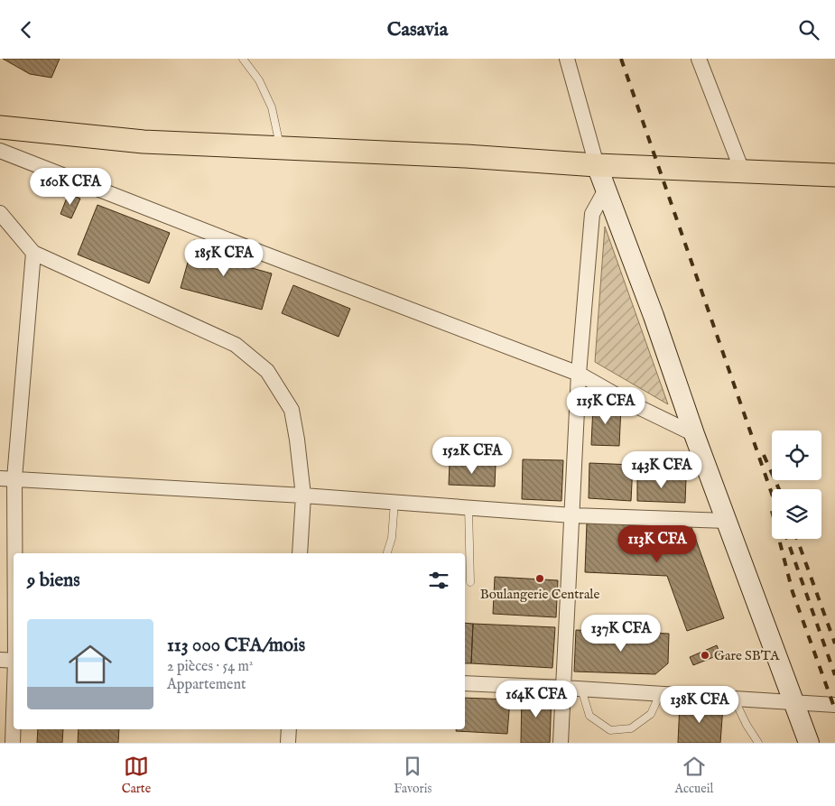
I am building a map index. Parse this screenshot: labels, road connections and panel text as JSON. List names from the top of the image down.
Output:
{
  "places": ["Boulangerie Centrale", "Gare SBTA"],
  "page": {
    "header": "Casavia",
    "price": [
      "160K CFA",
      "185K CFA",
      "115K CFA",
      "152K CFA",
      "143K CFA",
      "113K CFA",
      "137K CFA",
      "164K CFA",
      "138K CFA"
    ],
    "heading": "9 biens",
    "list": [
      {
        "name": "113 000 CFA/mois",
        "note": "2 pièces · 54 m² · Appartement"
      }
    ],
    "tabs": ["Carte", "Favoris", "Accueil"]
  }
}
